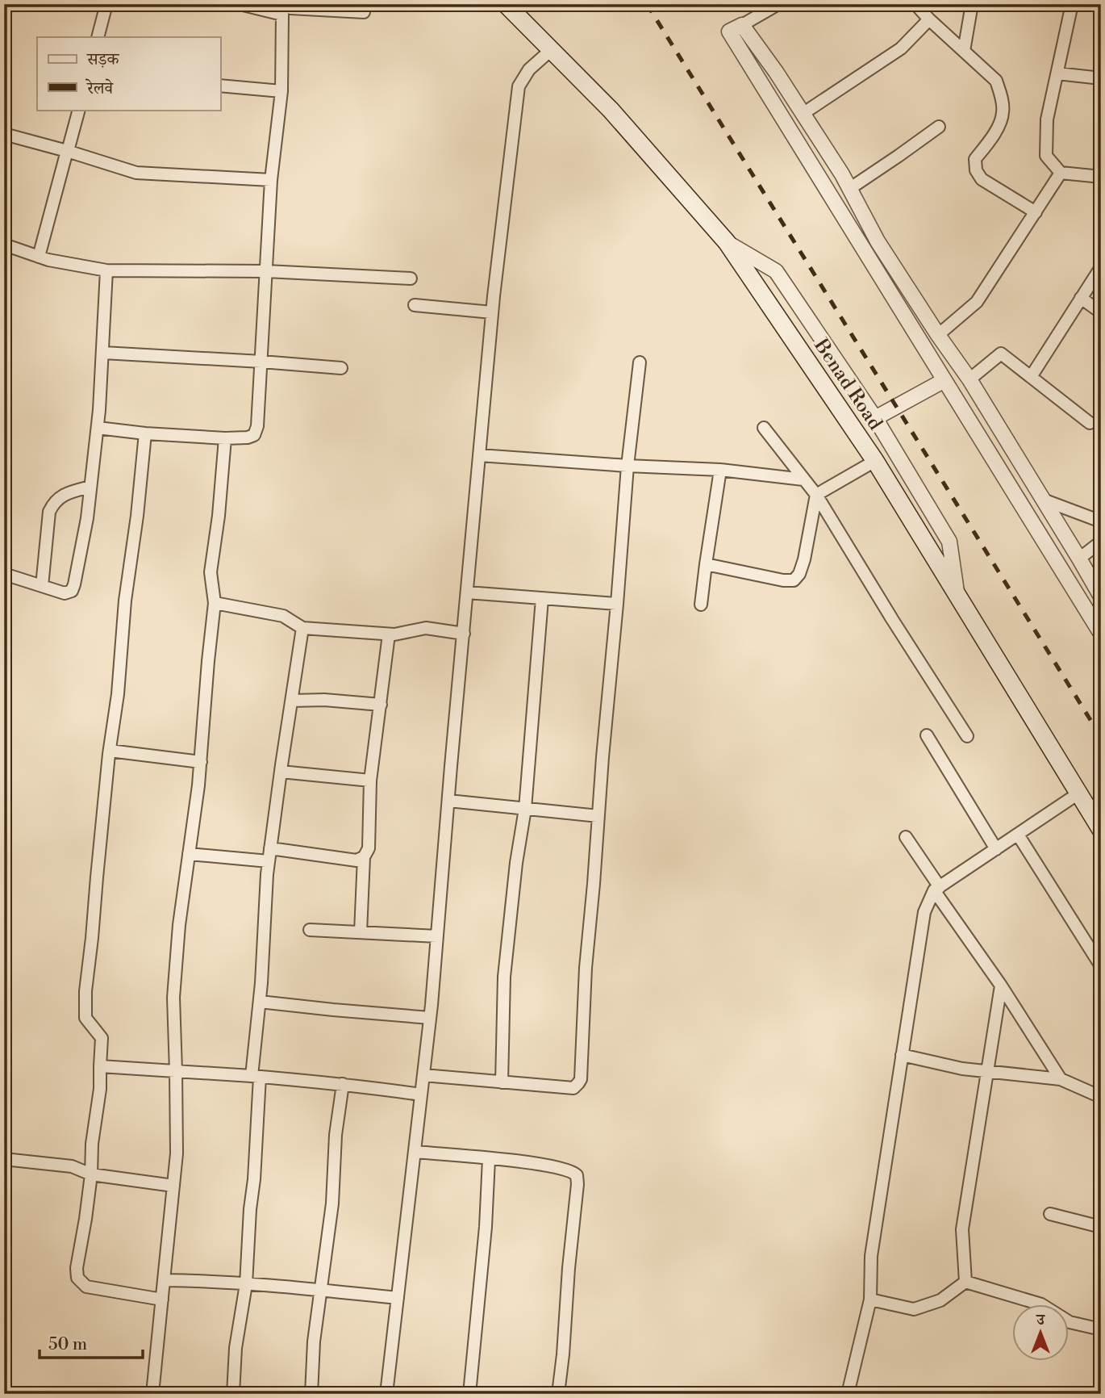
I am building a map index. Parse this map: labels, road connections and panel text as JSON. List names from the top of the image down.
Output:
{
  "streets": {
    "main road": ["Benad Road"]
  },
  "legend": ["सड़क", "रेलवे"],
  "scale_bar": "50 m",
  "north": "top"
}
